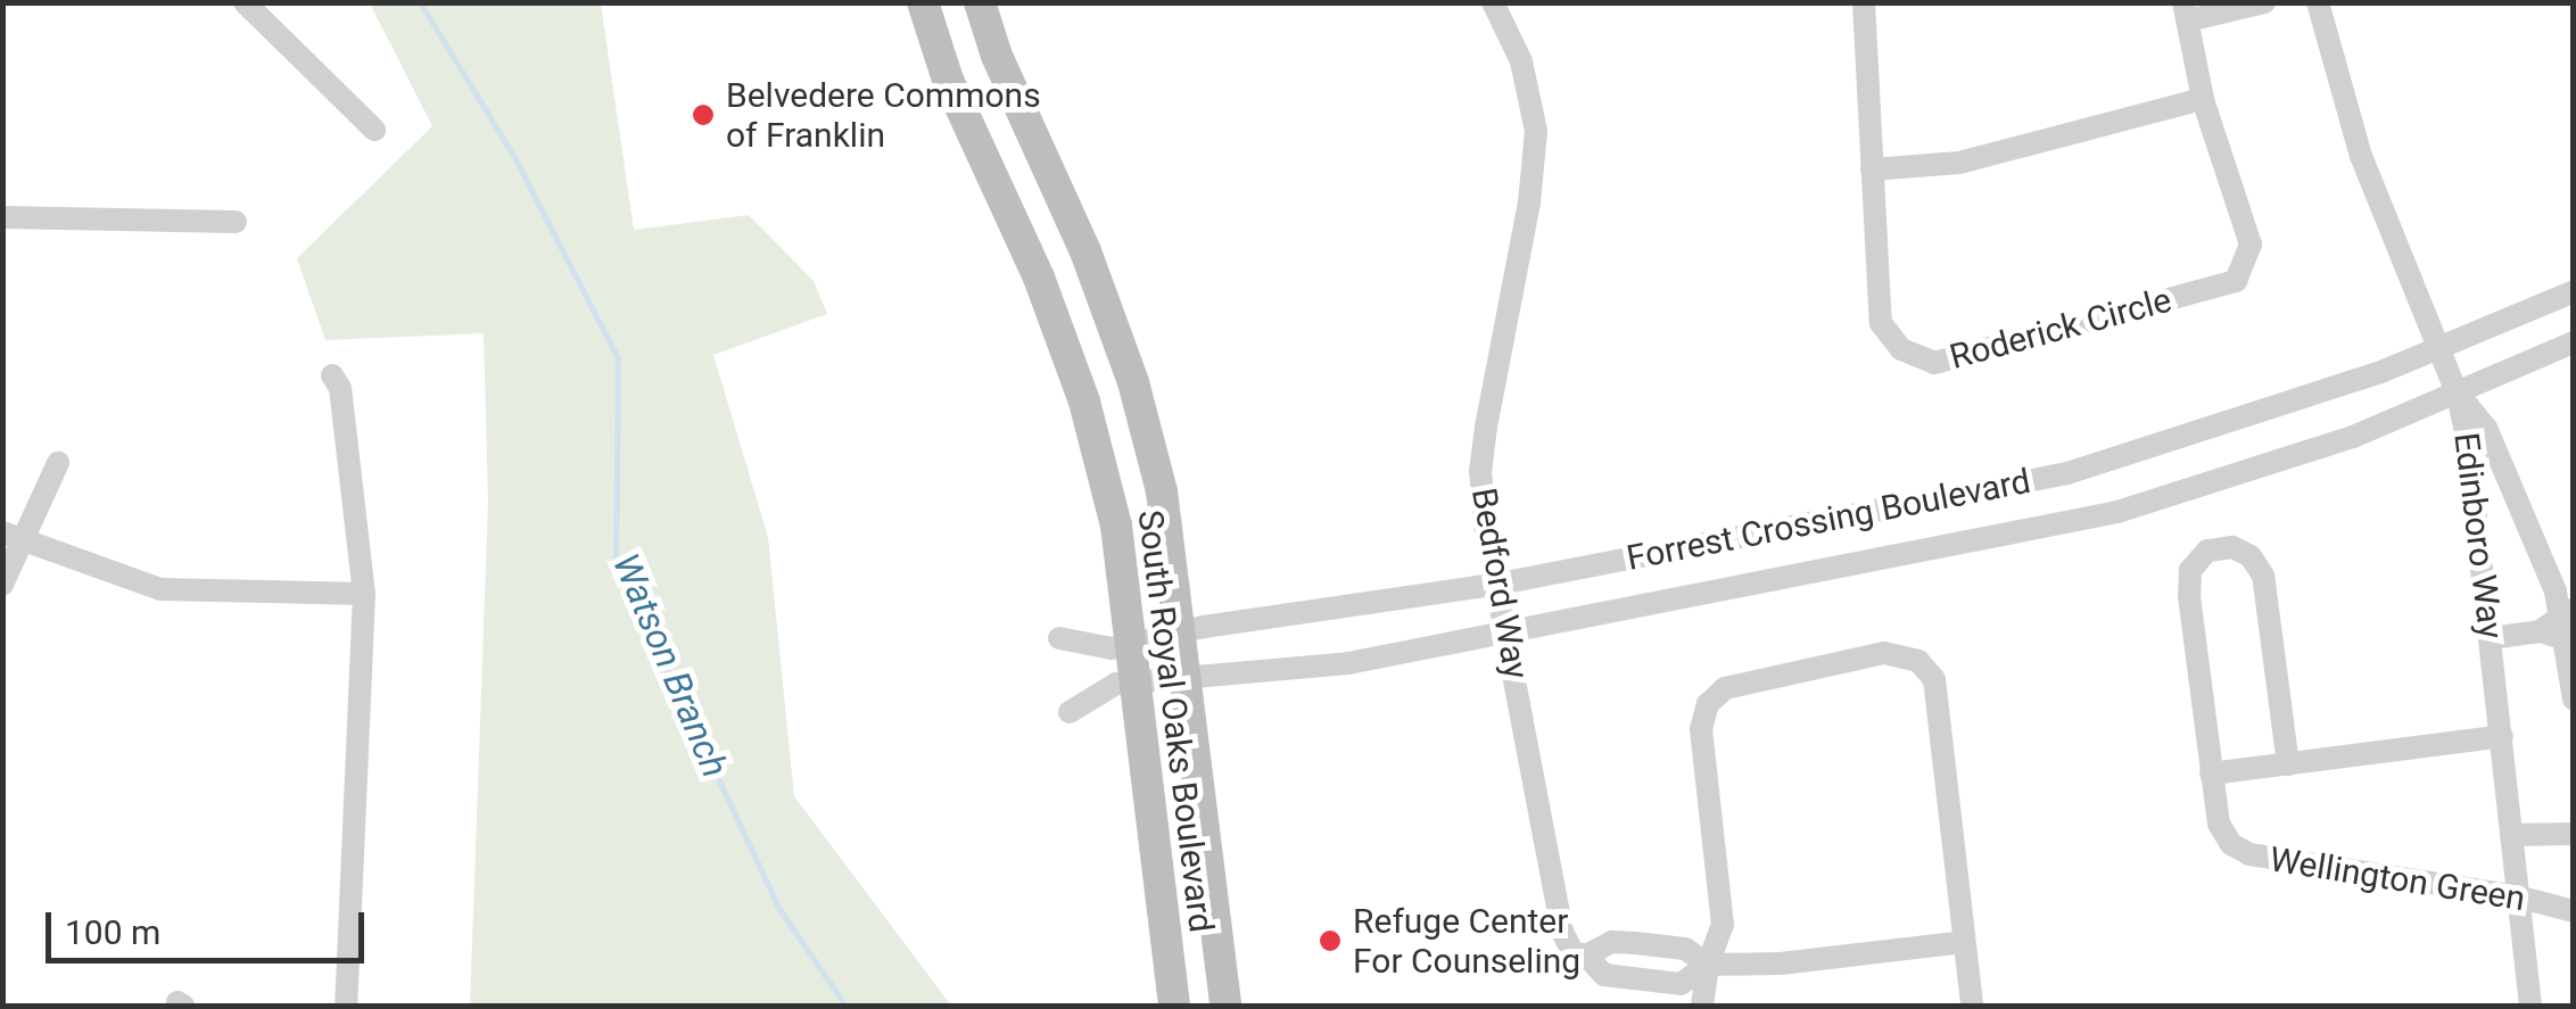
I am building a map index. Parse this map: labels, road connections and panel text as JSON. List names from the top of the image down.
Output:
{
  "streets": {
    "main road": ["South Royal Oaks Boulevard"],
    "street": [
      "Roderick Circle",
      "Forrest Crossing Boulevard",
      "Edinboro Way",
      "Bedford Way",
      "Wellington Green"
    ]
  },
  "crossings": [
    ["Forrest Crossing Boulevard", "Edinboro Way"],
    ["Forrest Crossing Boulevard", "Bedford Way"],
    ["Forrest Crossing Boulevard", "South Royal Oaks Boulevard"],
    ["Edinboro Way", "Wellington Green"]
  ],
  "water": ["Watson Branch"],
  "places": ["Belvedere Commons of Franklin", "Refuge Center For Counseling"],
  "scale_bar": "100 m"
}
